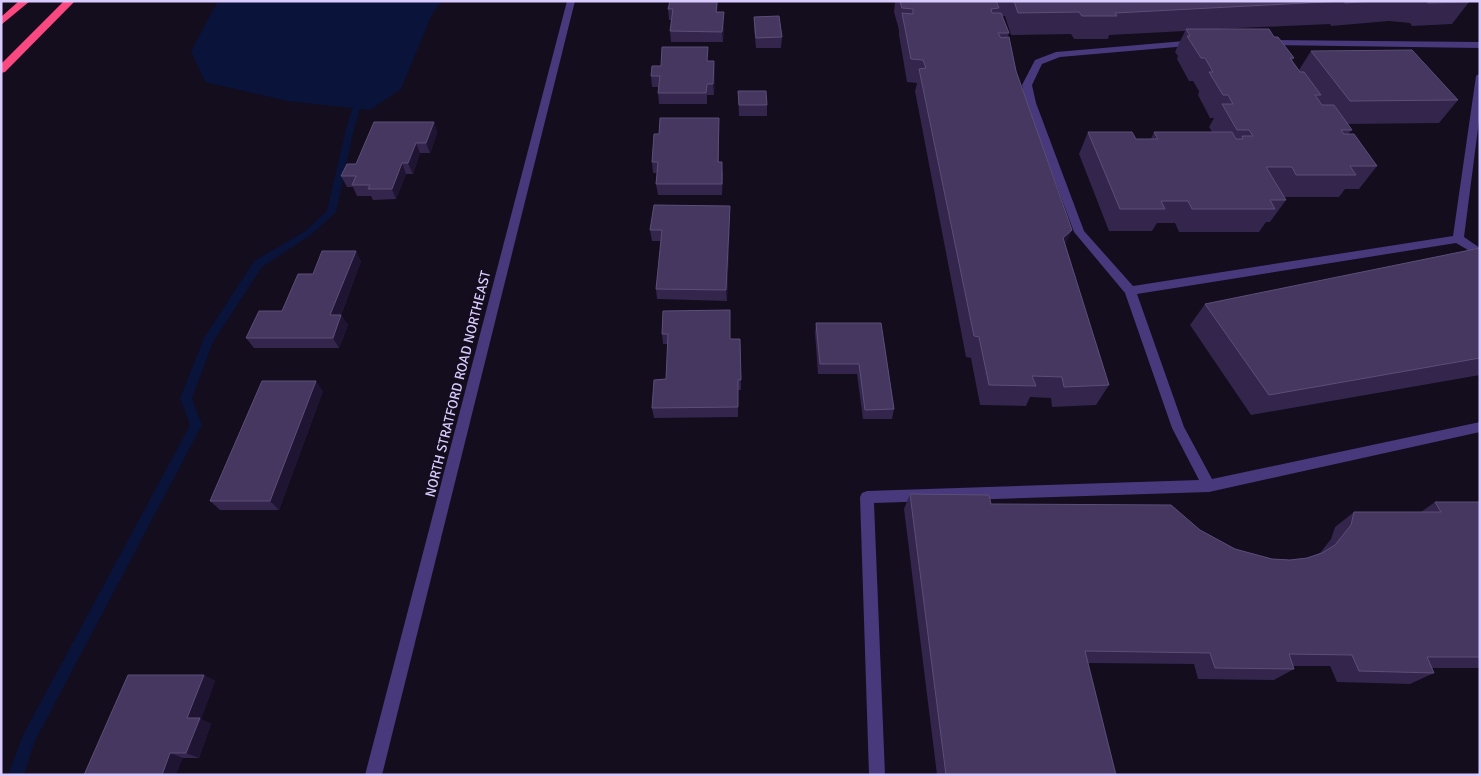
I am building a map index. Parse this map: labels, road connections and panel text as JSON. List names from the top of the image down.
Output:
{
  "streets": {
    "street": ["NORTH STRATFORD ROAD NORTHEAST"]
  }
}
